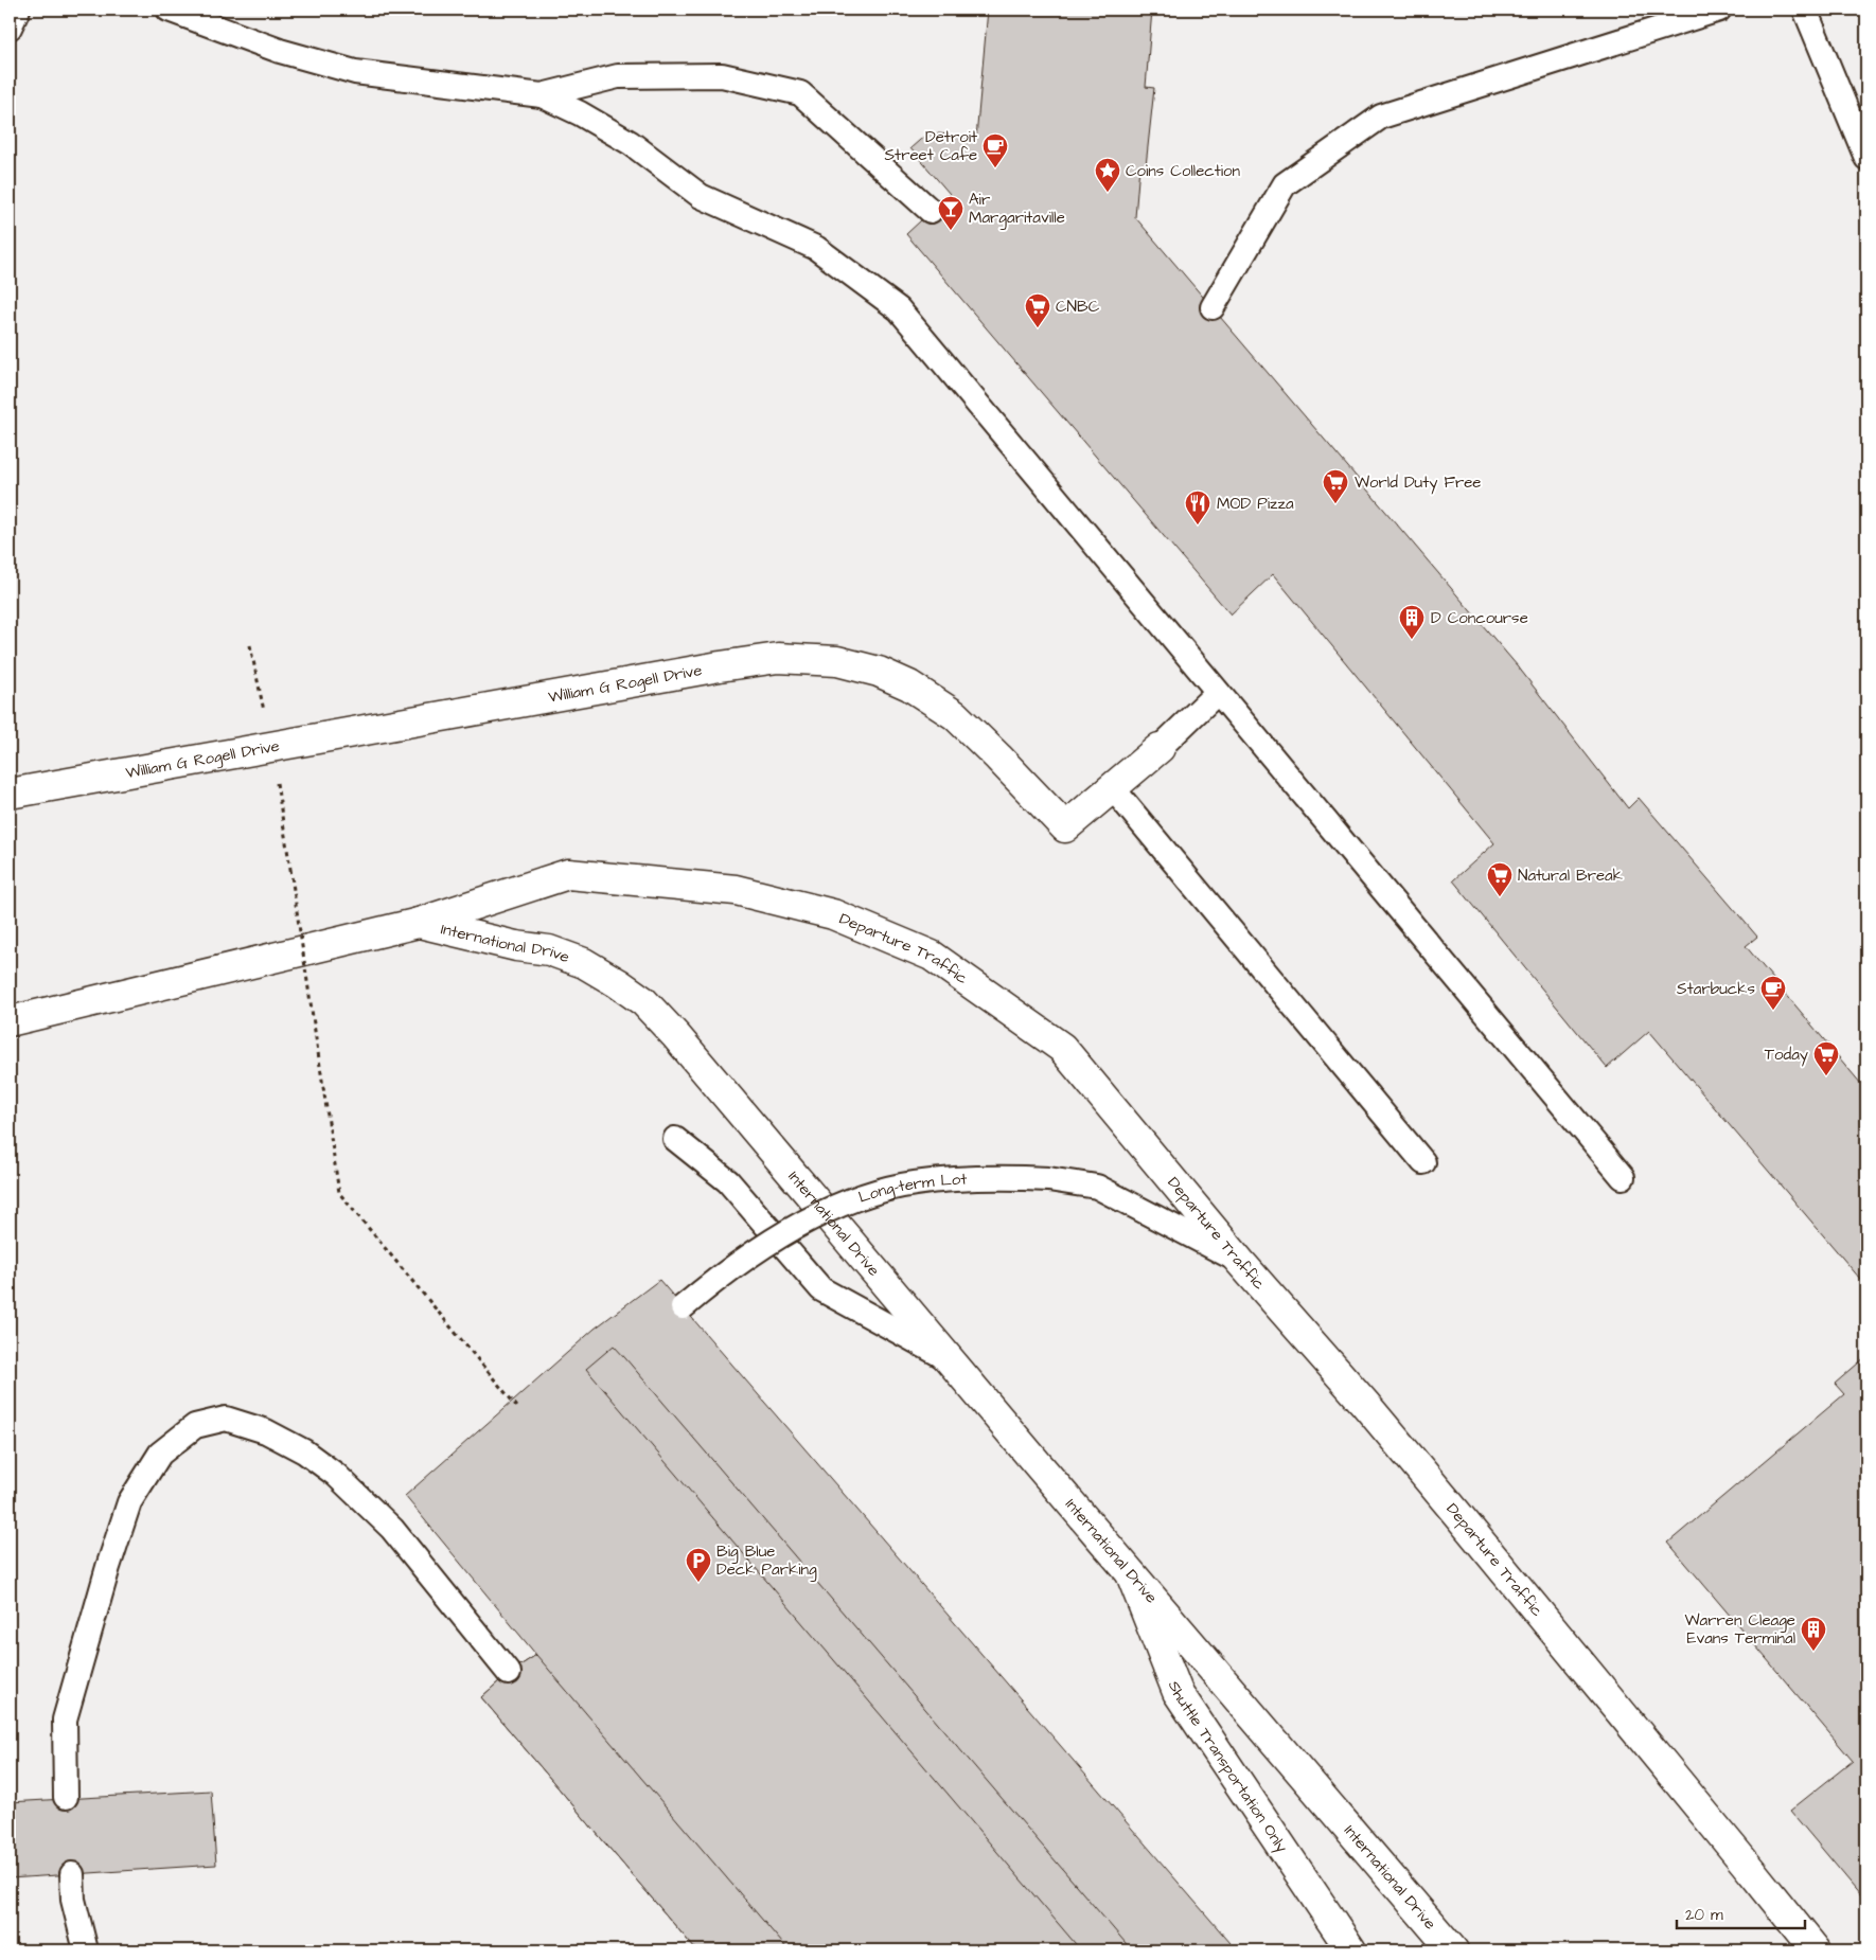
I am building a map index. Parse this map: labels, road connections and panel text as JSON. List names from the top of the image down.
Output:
{
  "streets": {
    "street": [
      "William G Rogell Drive",
      "International Drive",
      "Departure Traffic",
      "Shuttle Transportation Only"
    ],
    "lane": ["Long-term Lot"]
  },
  "crossings": [
    ["International Drive", "Departure Traffic"],
    ["International Drive", "Shuttle Transportation Only"],
    ["Departure Traffic", "Long-term Lot"]
  ],
  "places": {
    "cafe": ["Detroit Street Cafe", "Starbucks"],
    "place": ["Coins Collection"],
    "bar": ["Air Margaritaville"],
    "supermarket": [
      "CNBC",
      "World Duty Free",
      "Natural Break",
      "Today"
    ],
    "restaurant": ["MOD Pizza"],
    "building": ["D Concourse", "Warren Cleage Evans Terminal"],
    "parking": ["Big Blue Deck Parking"]
  },
  "scale_bar": "20 m"
}
